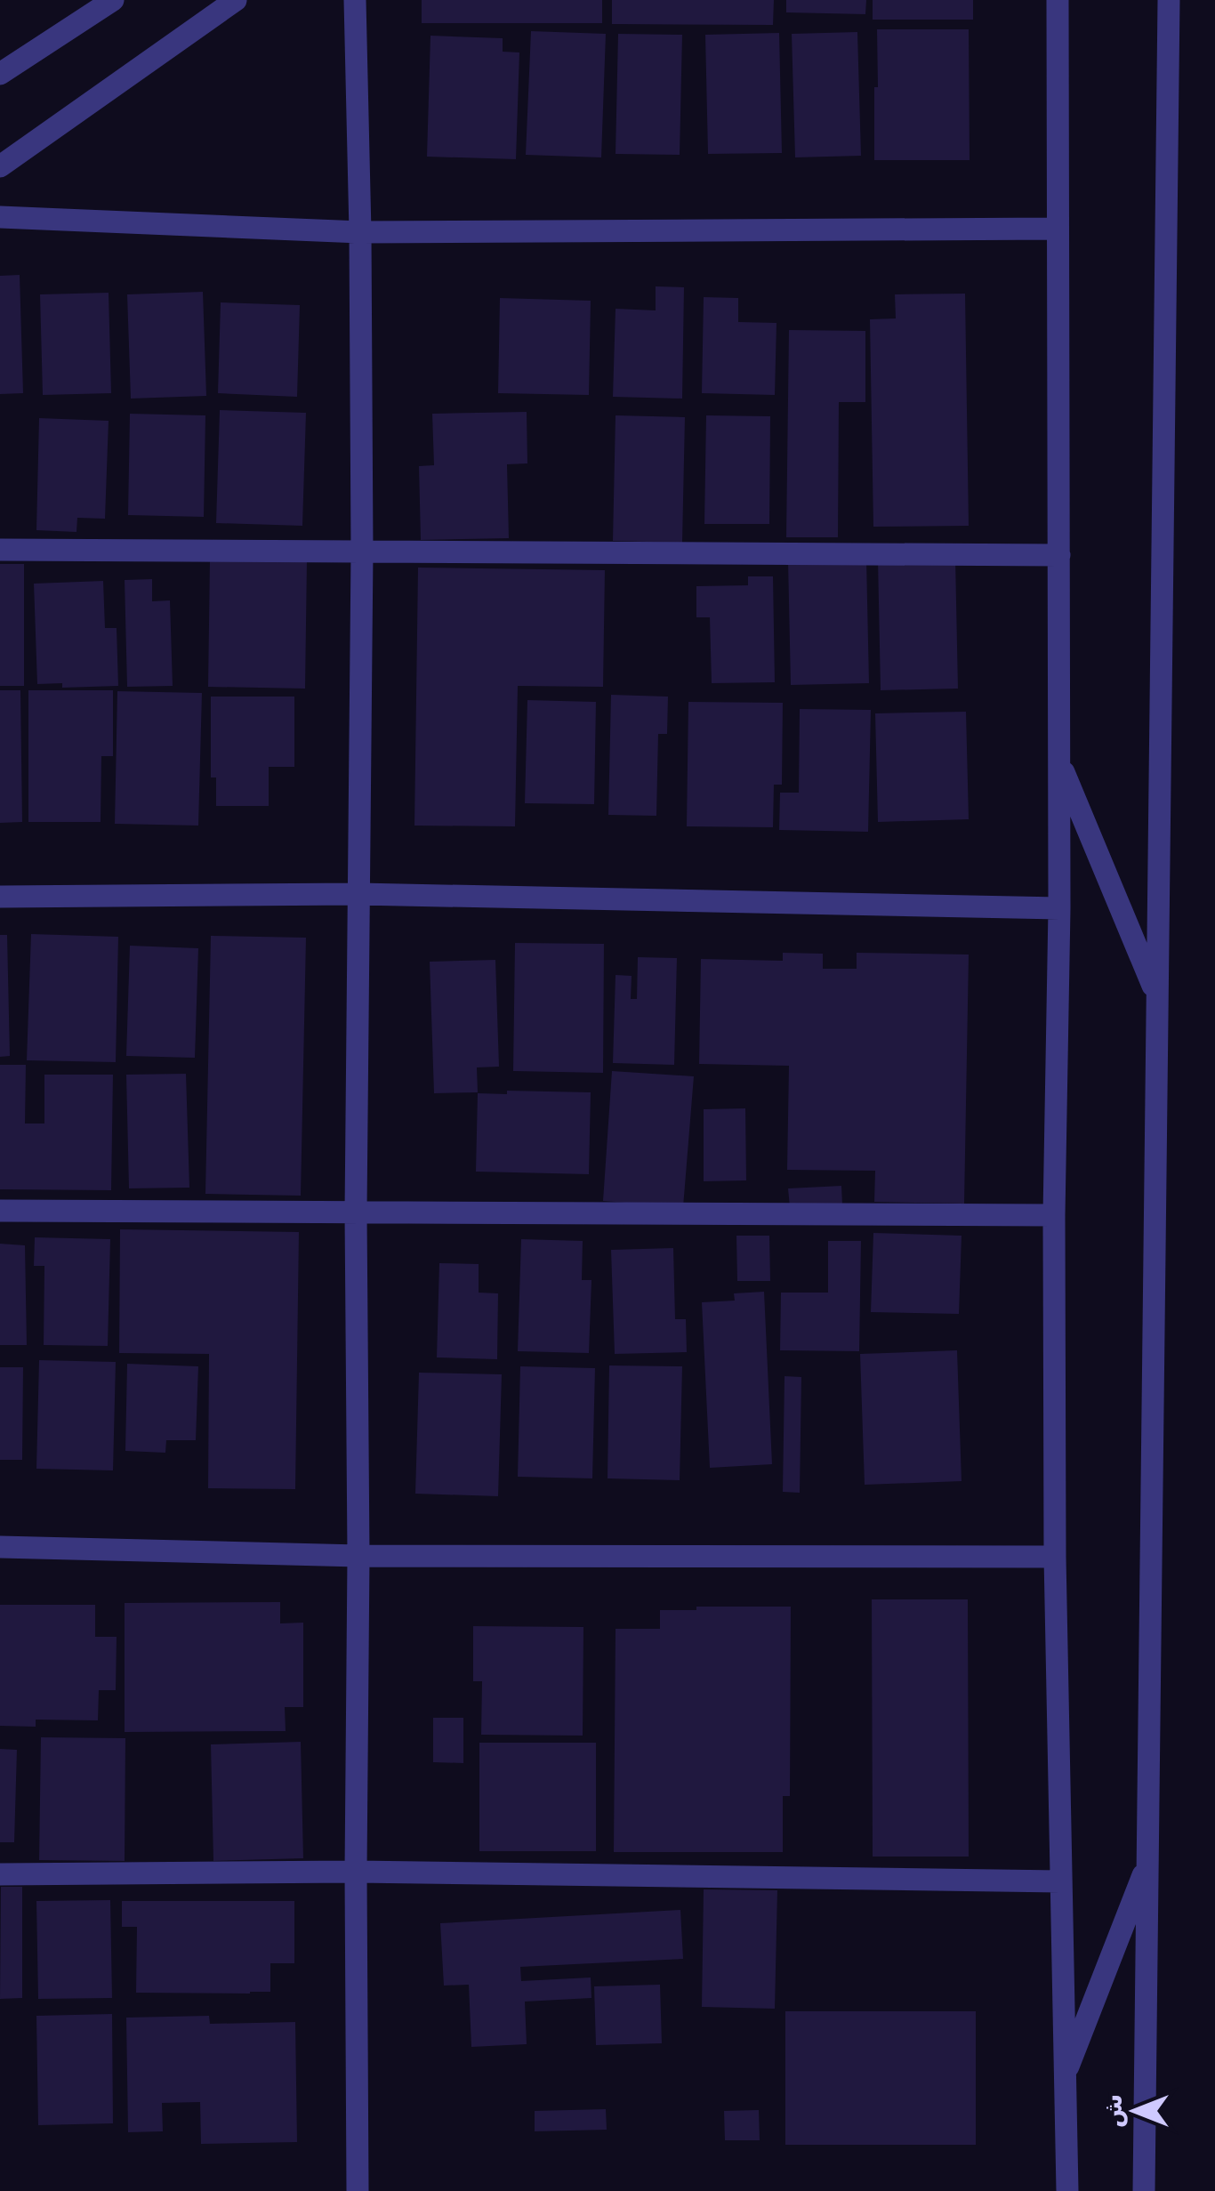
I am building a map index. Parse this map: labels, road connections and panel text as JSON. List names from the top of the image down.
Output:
{
  "north": "left"
}
